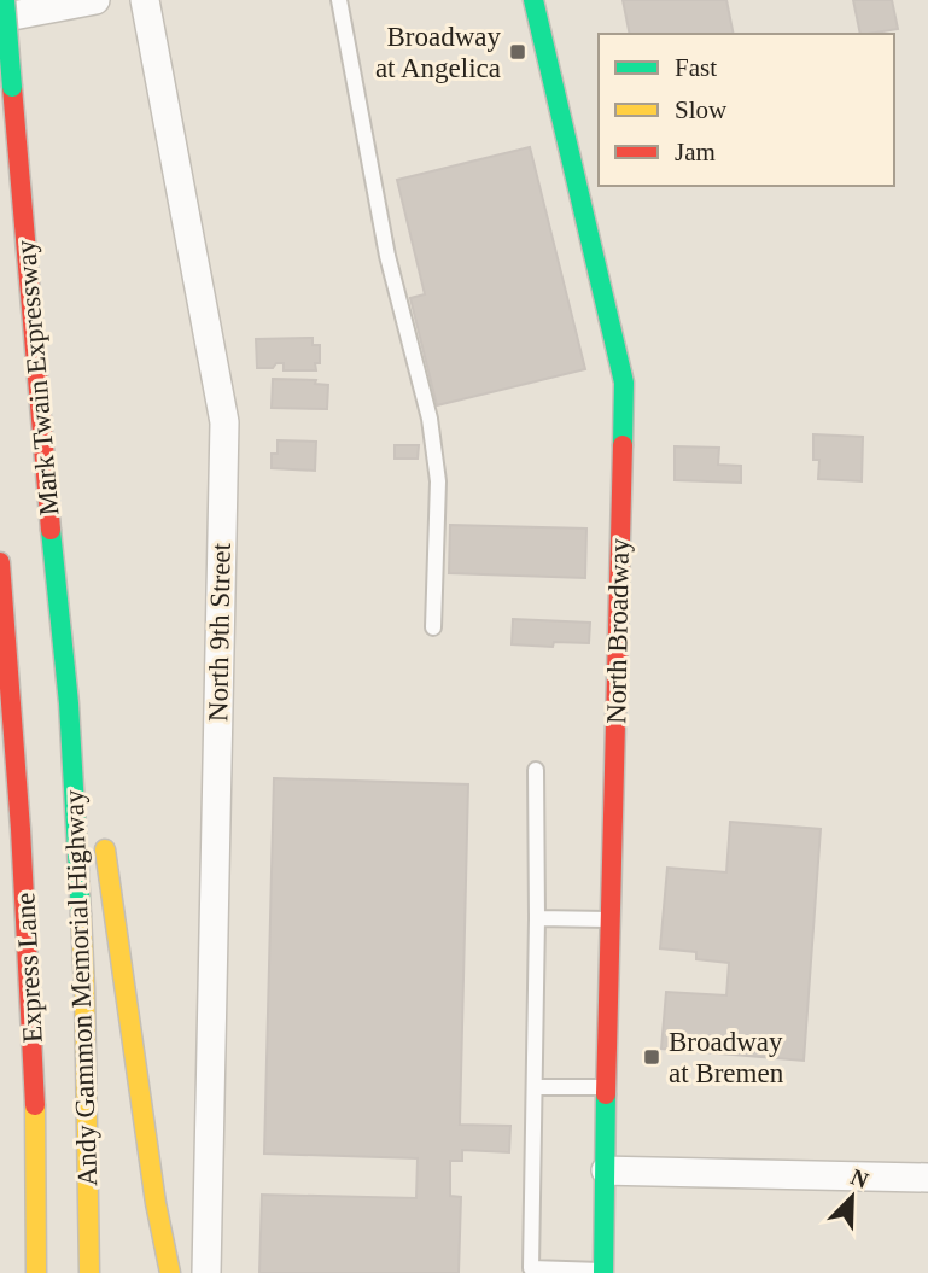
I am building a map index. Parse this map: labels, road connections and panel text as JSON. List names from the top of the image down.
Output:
{
  "streets": {
    "main road": [
      "Mark Twain Expressway",
      "North Broadway",
      "Express Lane",
      "Andy Gammon Memorial Highway"
    ],
    "street": ["North 9th Street"]
  },
  "crossings": [
    ["Mark Twain Expressway", "Andy Gammon Memorial Highway"]
  ],
  "places": {
    "transit": ["Broadway at Angelica", "Broadway at Bremen"]
  },
  "legend": ["Fast", "Slow", "Jam"],
  "north": "top right"
}
